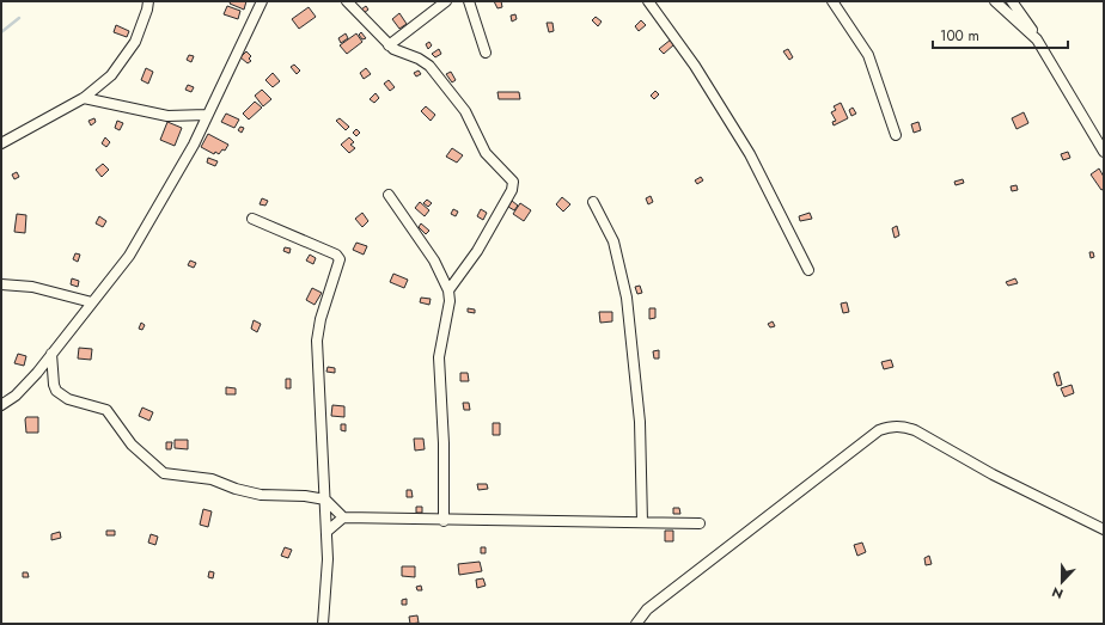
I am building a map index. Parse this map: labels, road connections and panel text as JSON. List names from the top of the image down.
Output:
{
  "scale_bar": "100 m",
  "north": "bottom"
}
